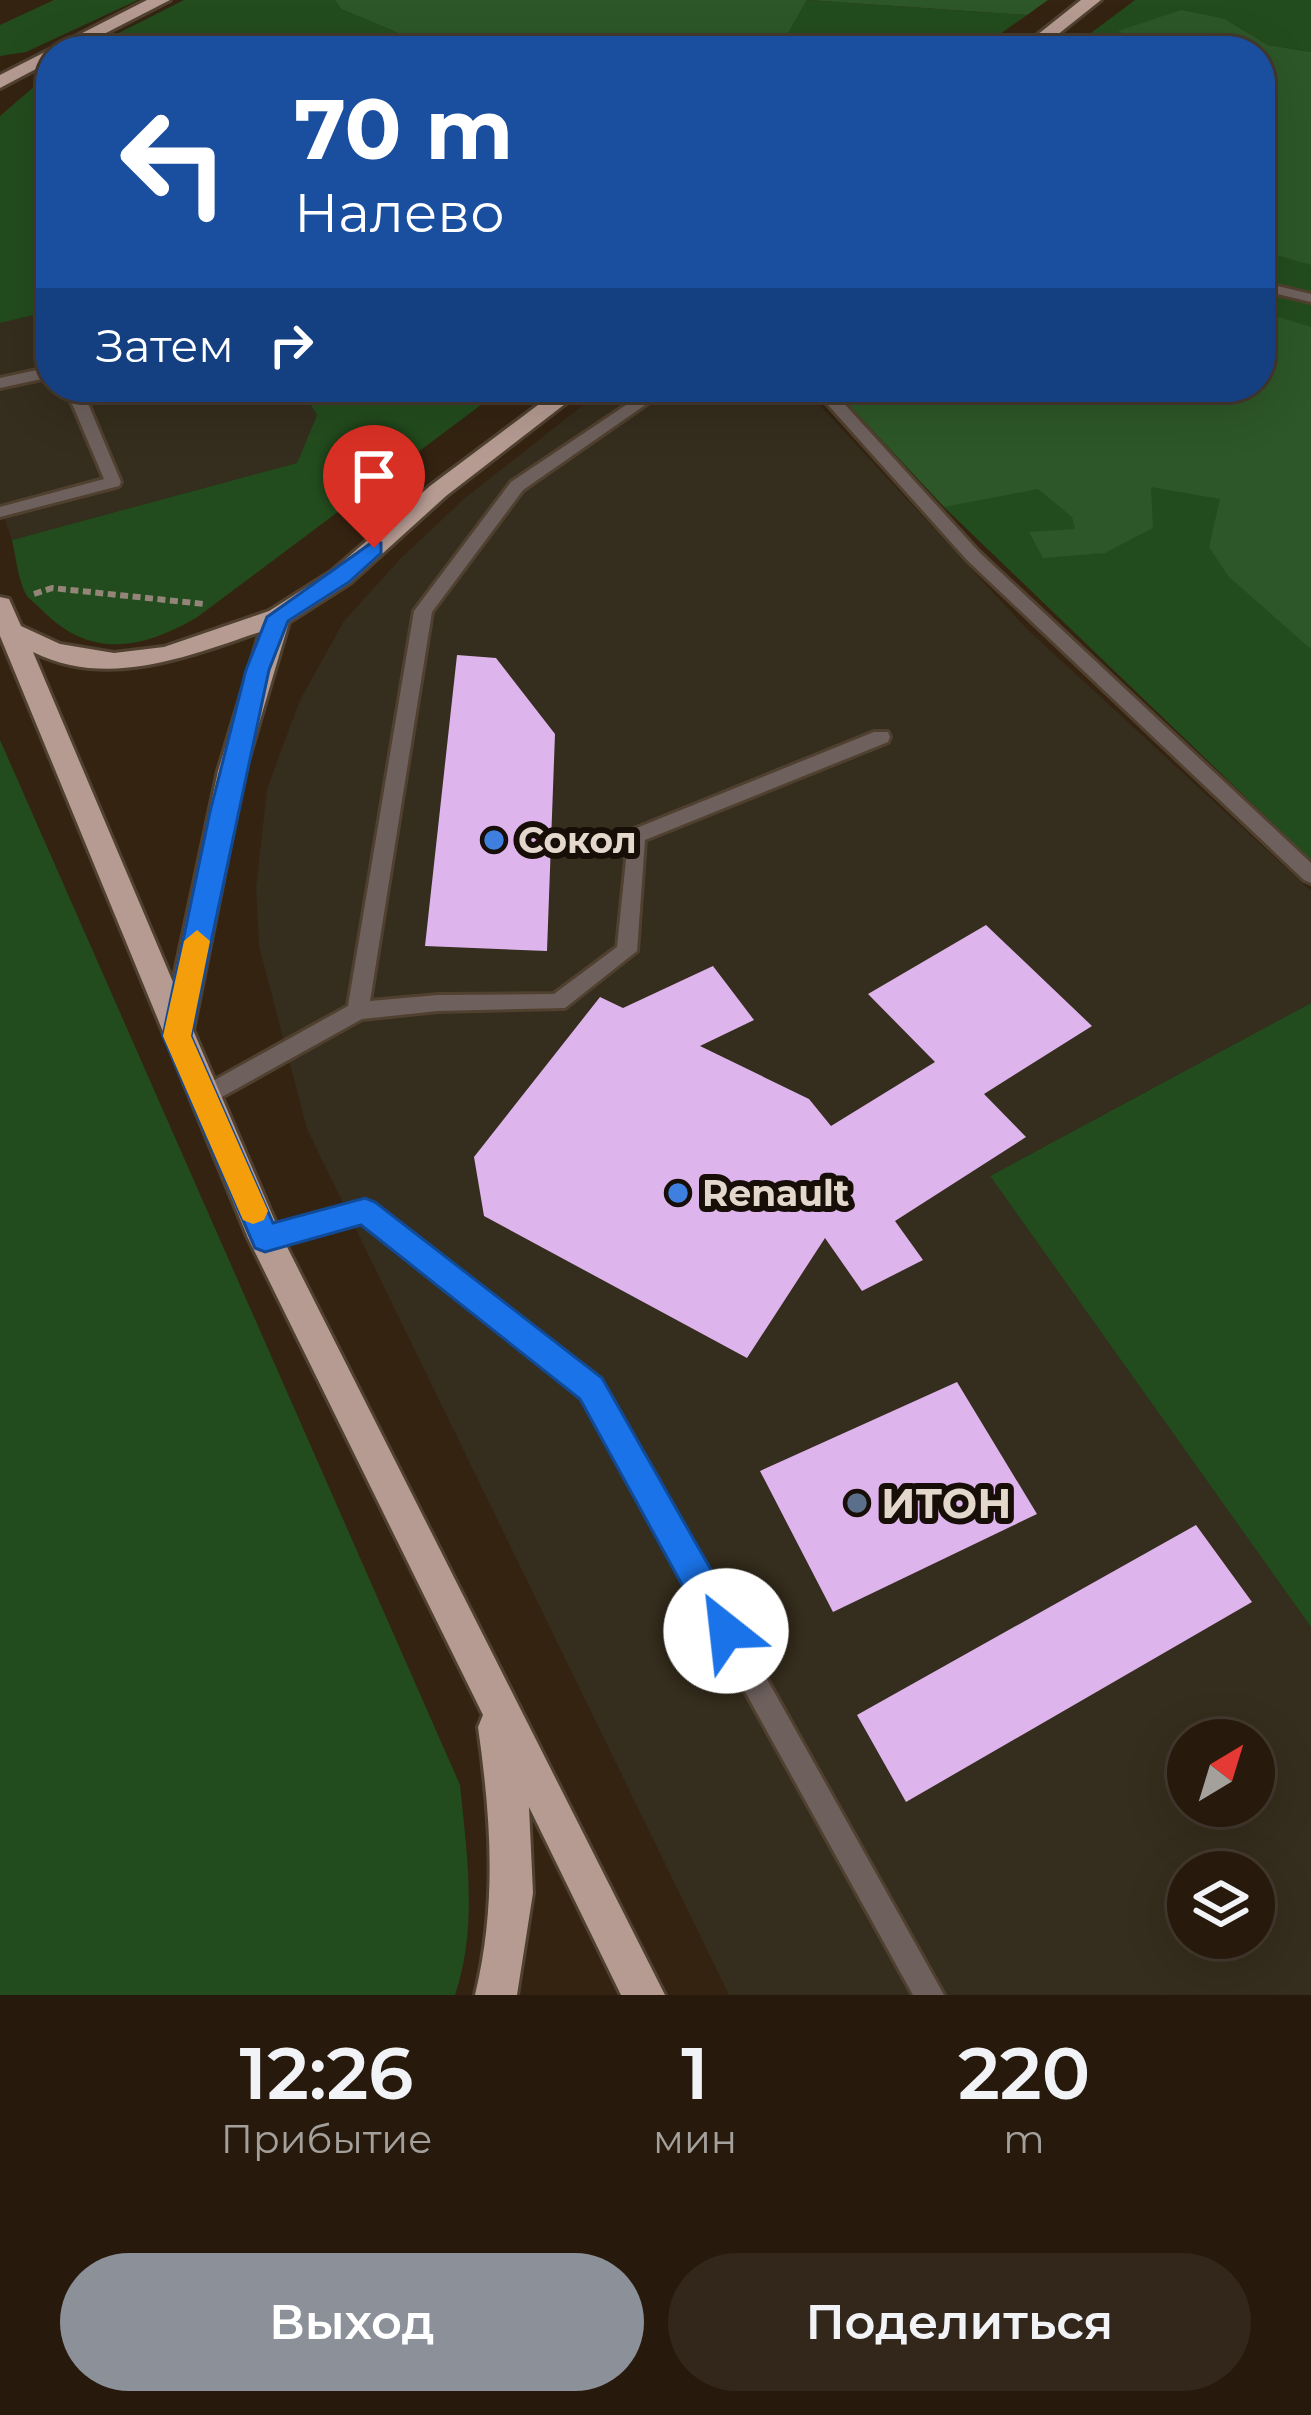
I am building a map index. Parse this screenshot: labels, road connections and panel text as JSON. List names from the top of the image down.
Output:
{
  "places": ["Сокол", "Renault", "ИТОН"],
  "north": "top right",
  "page": {
    "turn": ["70 m", "Налево"],
    "then": "Затем",
    "eta": [
      "12:26",
      "Прибытие",
      "1",
      "мин",
      "220",
      "m"
    ],
    "buttons": ["Выход", "Поделиться"]
  }
}
